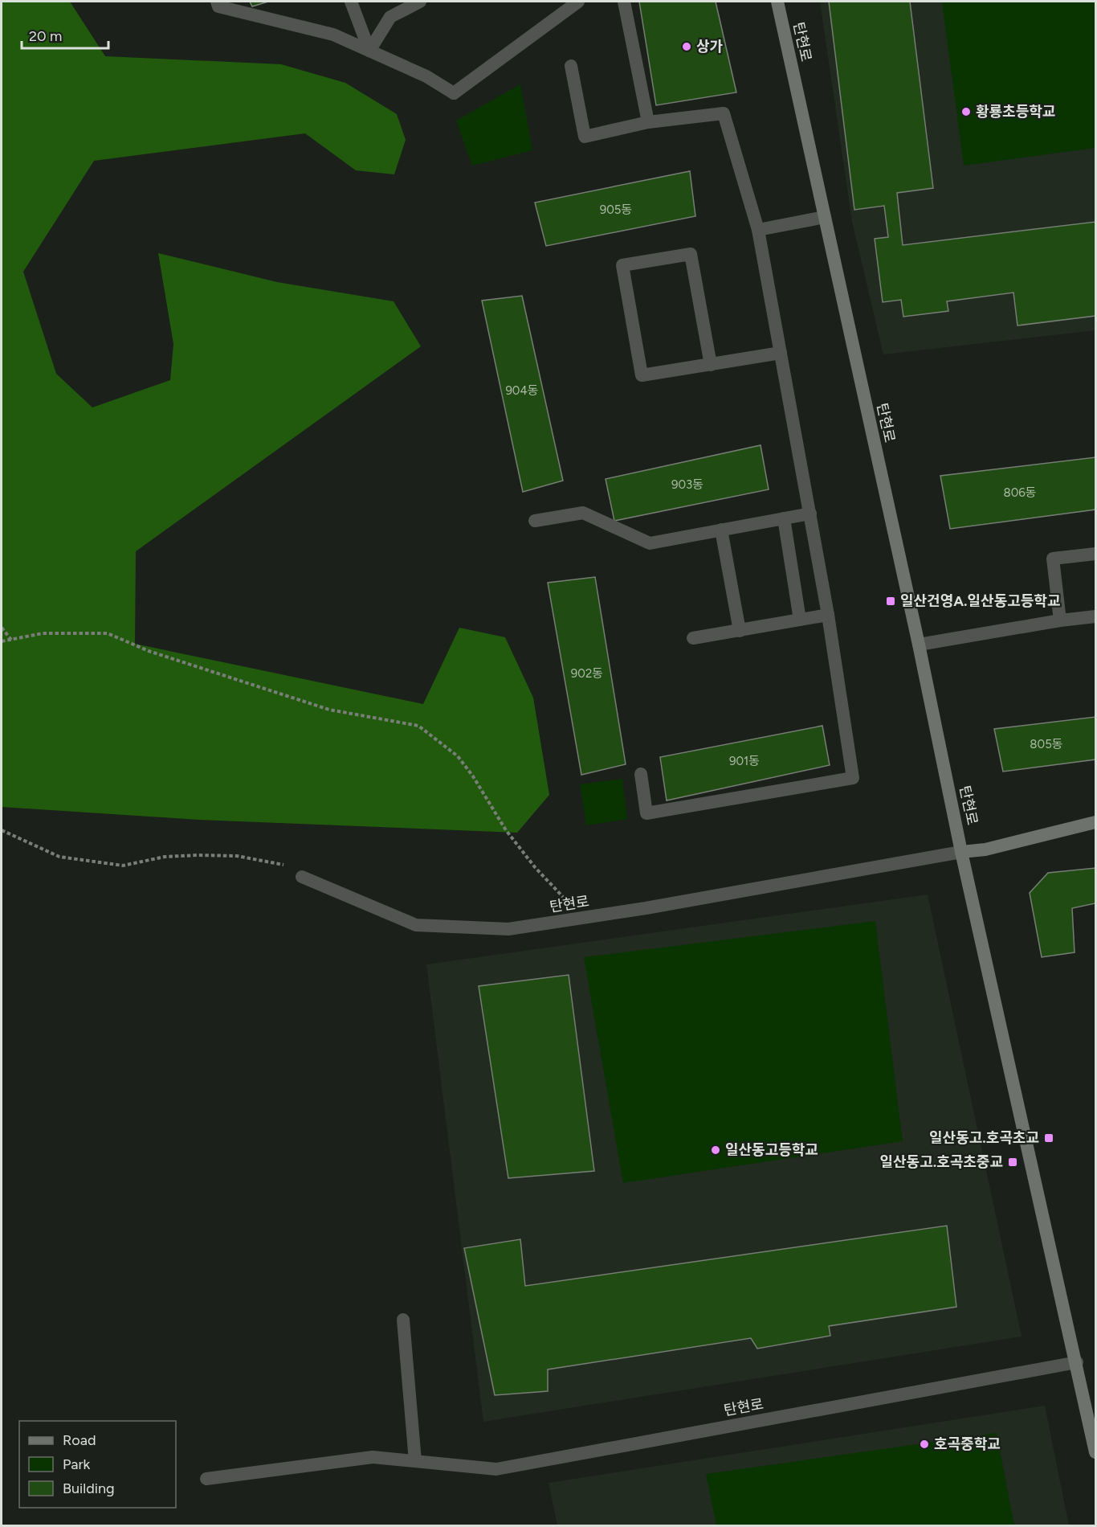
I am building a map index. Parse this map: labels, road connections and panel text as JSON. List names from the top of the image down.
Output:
{
  "streets": {
    "main road": ["탄현로"]
  },
  "places": {
    "other": [
      "상가",
      "황룡초등학교",
      "일산동고등학교",
      "호곡중학교"
    ],
    "transit": ["일산건영A.일산동고등학교", "일산동고.호곡초교", "일산동고.호곡초중교"]
  },
  "house_numbers": [
    "905동",
    "904동",
    "903동",
    "806동",
    "902동",
    "805동",
    "901동"
  ],
  "legend": ["Road", "Park", "Building"],
  "scale_bar": "20 m"
}
